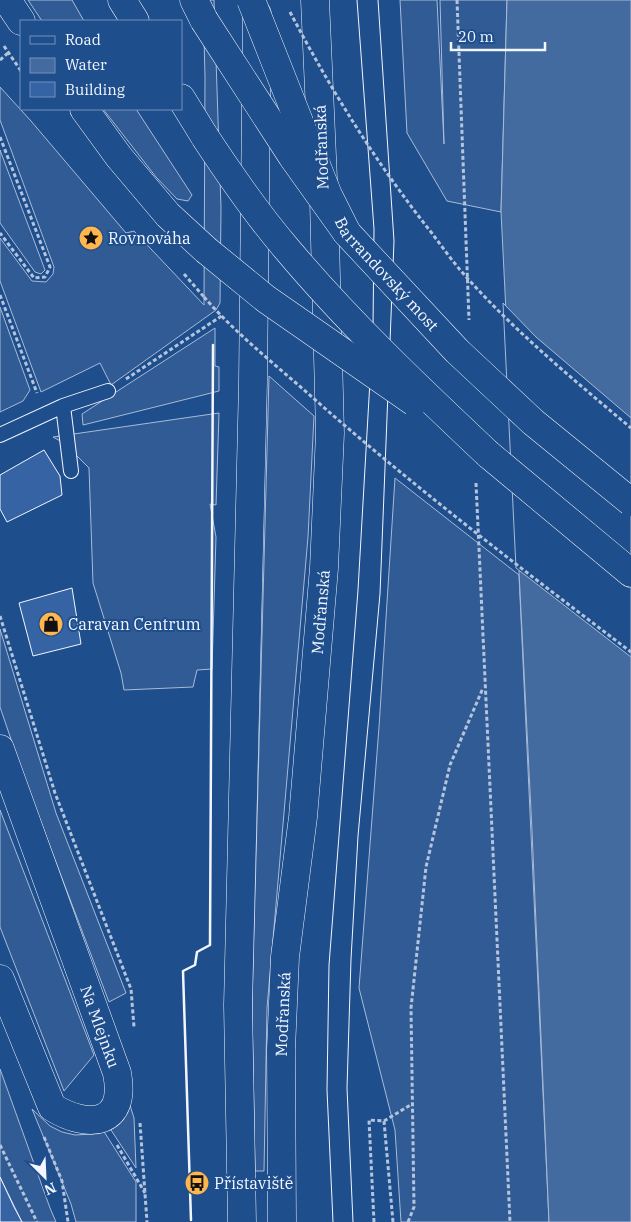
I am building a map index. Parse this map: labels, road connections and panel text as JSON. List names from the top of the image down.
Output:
{
  "streets": {
    "main road": ["Modřanská", "Barrandovský most", "Na Mlejnku"]
  },
  "places": {
    "place": ["Rovnováha"],
    "shop": ["Caravan Centrum"],
    "bus stop": ["Přístaviště"]
  },
  "legend": ["Road", "Water", "Building"],
  "scale_bar": "20 m",
  "north": "bottom right"
}
